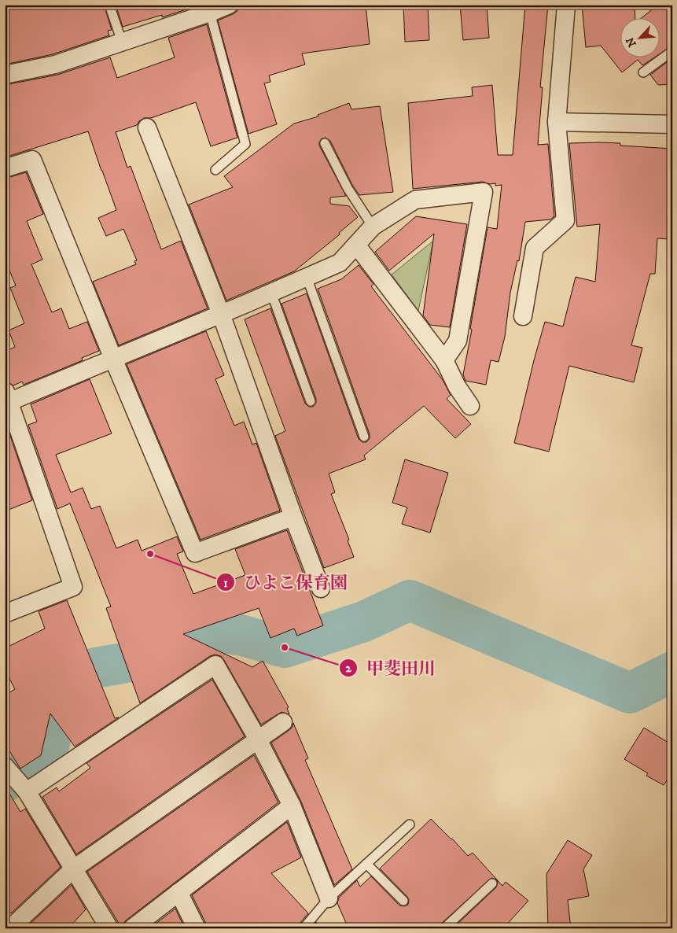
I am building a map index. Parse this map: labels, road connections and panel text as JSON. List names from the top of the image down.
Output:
{
  "places": ["ひよこ保育園", "甲斐田川"],
  "north": "bottom left"
}
